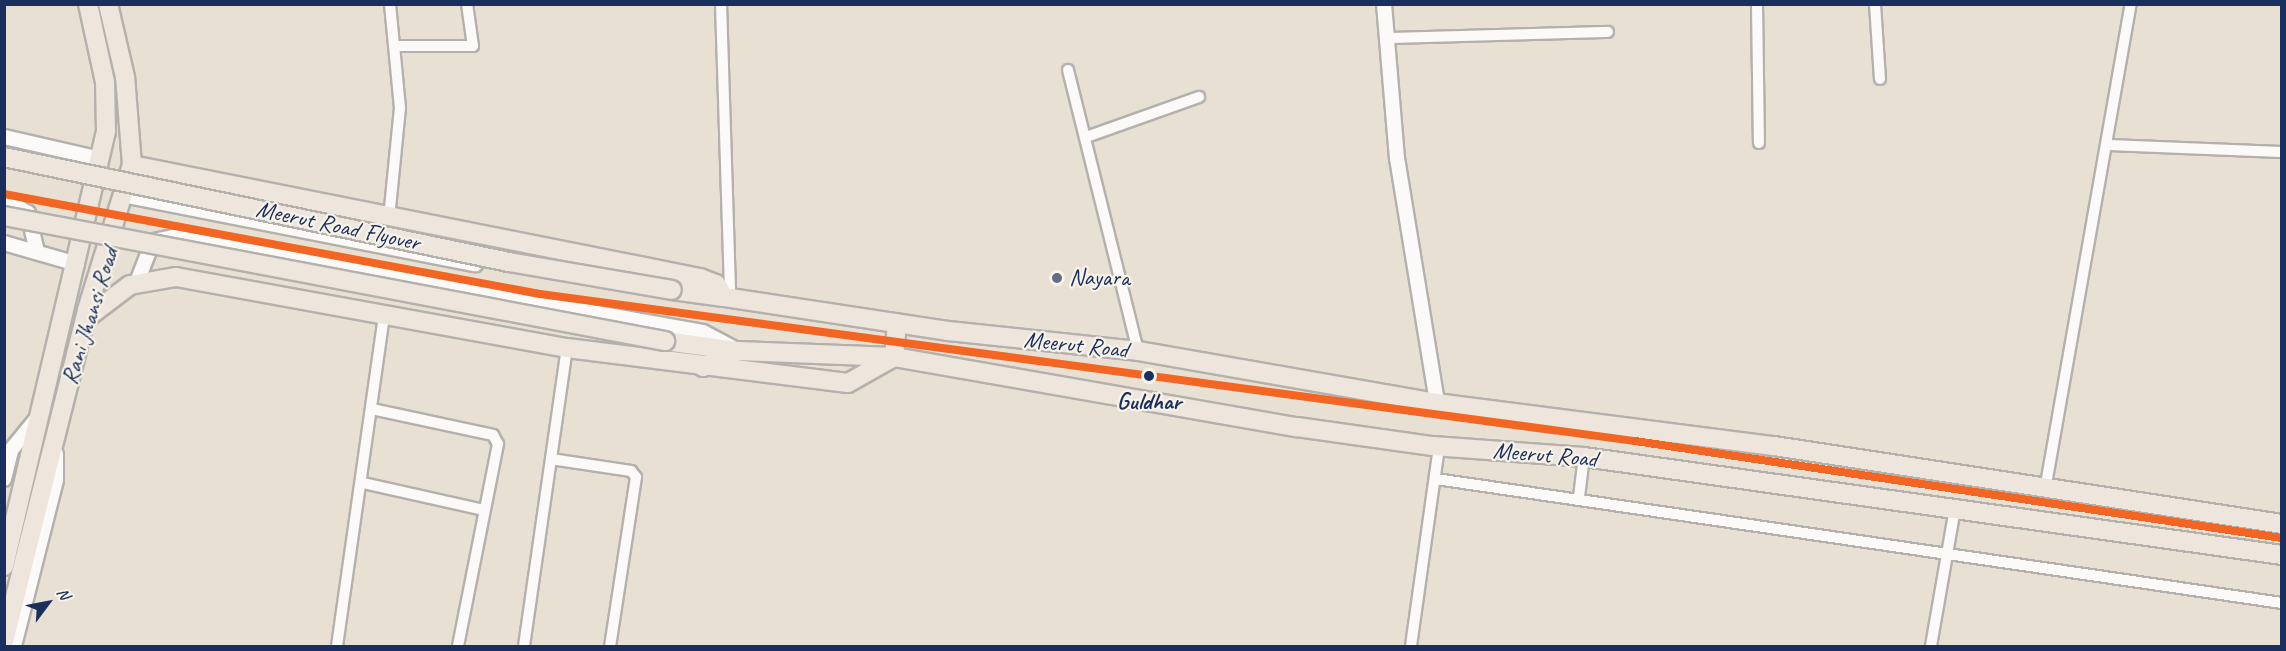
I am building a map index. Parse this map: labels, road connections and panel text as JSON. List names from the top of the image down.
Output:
{
  "streets": {
    "main road": ["Meerut Road Flyover", "Rani Jhansi Road", "Meerut Road"]
  },
  "crossings": [
    ["Meerut Road Flyover", "Meerut Road"]
  ],
  "places": ["Nayara", "Guldhar"],
  "north": "top right"
}
